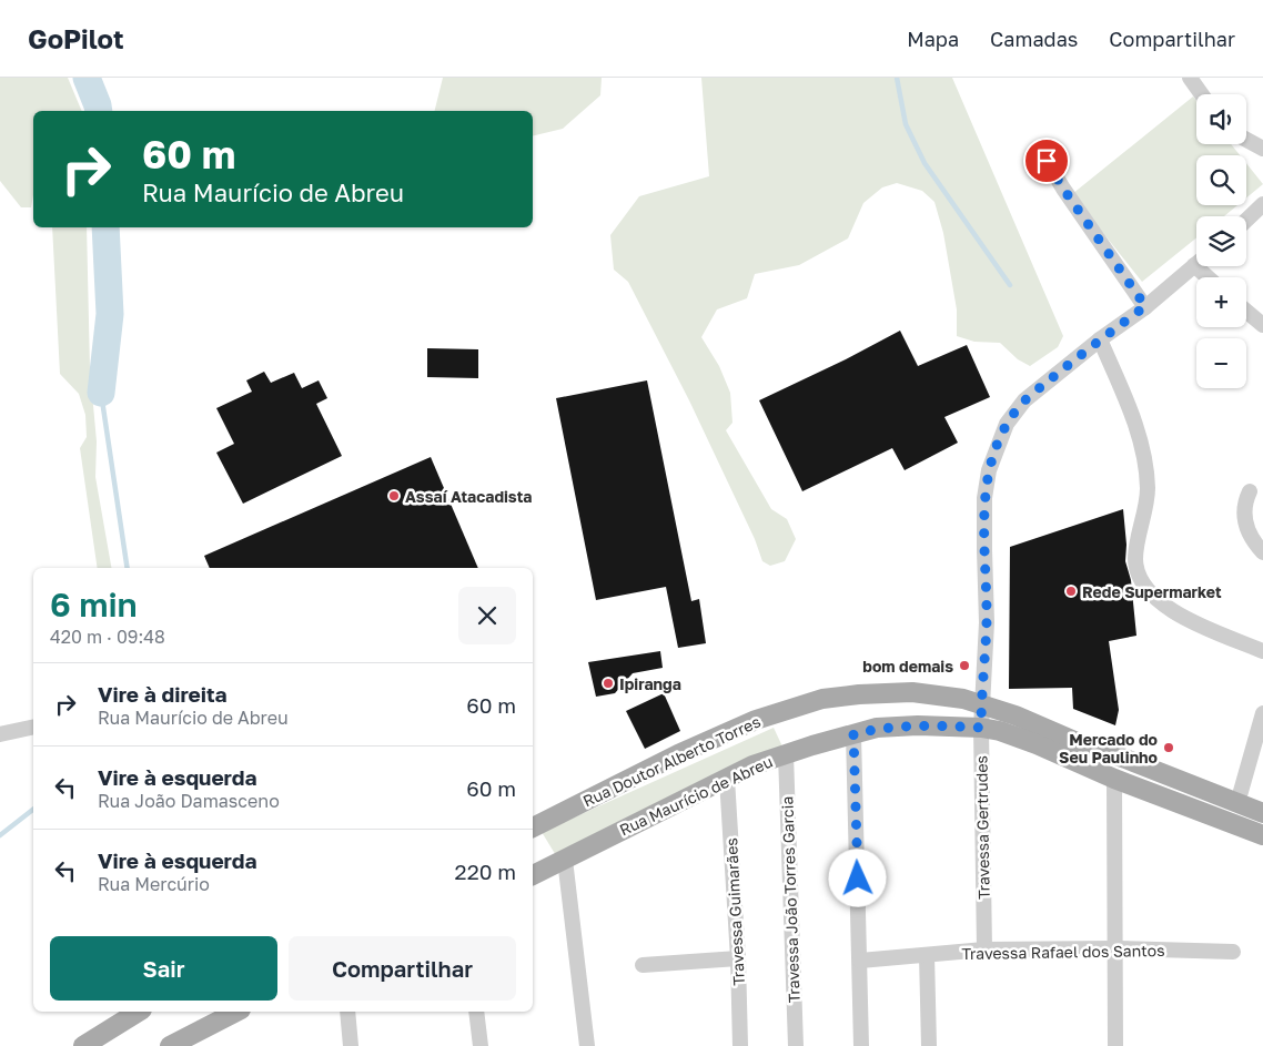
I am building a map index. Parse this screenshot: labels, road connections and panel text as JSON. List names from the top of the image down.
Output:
{
  "streets": {
    "main road": ["Rua Doutor Alberto Torres", "Rua Maurício de Abreu"],
    "street": [
      "Travessa Gertrudes",
      "Travessa João Torres Garcia",
      "Travessa Guimarães",
      "Travessa Rafael dos Santos"
    ]
  },
  "crossings": [
    ["Rua Doutor Alberto Torres", "Travessa Gertrudes"],
    ["Rua Maurício de Abreu", "Travessa Gertrudes"],
    ["Rua Maurício de Abreu", "Travessa João Torres Garcia"],
    ["Rua Maurício de Abreu", "Travessa Guimarães"],
    ["Travessa Gertrudes", "Travessa Rafael dos Santos"]
  ],
  "places": [
    "Assaí Atacadista",
    "Rede Supermarket",
    "bom demais",
    "Ipiranga",
    "Mercado do Seu Paulinho"
  ],
  "page": {
    "header": "GoPilot",
    "nav": ["Mapa", "Camadas", "Compartilhar"],
    "map_buttons": ["+", "−"],
    "turn": ["60 m", "Rua Maurício de Abreu"],
    "heading": ["6 min", "420 m · 09:48"],
    "list": [
      {
        "name": "Vire à direita",
        "note": "Rua Maurício de Abreu",
        "value": "60 m"
      },
      {
        "name": "Vire à esquerda",
        "note": "Rua João Damasceno",
        "value": "60 m"
      },
      {
        "name": "Vire à esquerda",
        "note": "Rua Mercúrio",
        "value": "220 m"
      }
    ],
    "buttons": ["Sair", "Compartilhar"]
  }
}
